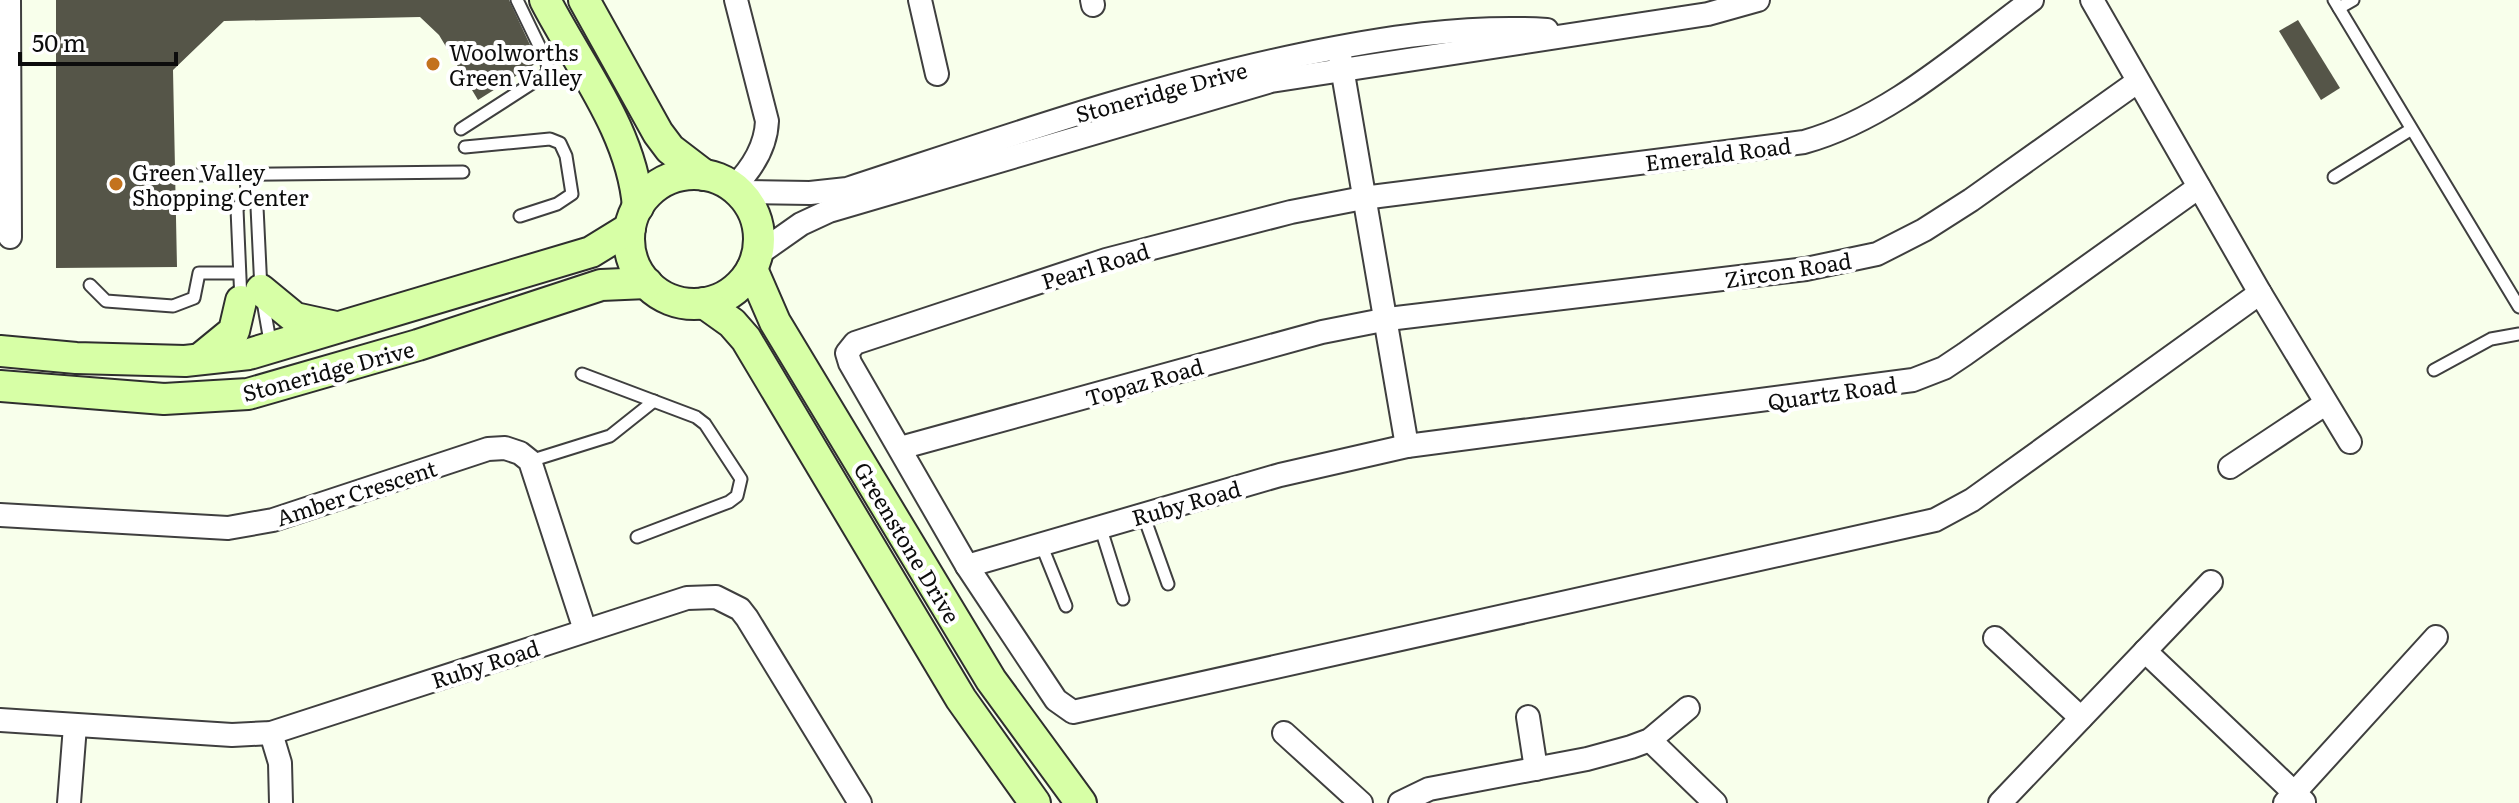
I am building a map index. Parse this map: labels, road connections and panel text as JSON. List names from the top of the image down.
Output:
{
  "streets": {
    "main road": ["Stoneridge Drive", "Greenstone Drive"],
    "street": [
      "Emerald Road",
      "Pearl Road",
      "Zircon Road",
      "Topaz Road",
      "Quartz Road",
      "Amber Crescent",
      "Ruby Road"
    ]
  },
  "crossings": [
    ["Stoneridge Drive", "Greenstone Drive"],
    ["Emerald Road", "Pearl Road"],
    ["Pearl Road", "Topaz Road"],
    ["Zircon Road", "Topaz Road"],
    ["Quartz Road", "Ruby Road"]
  ],
  "places": ["Woolworths Green Valley", "Green Valley Shopping Center"],
  "scale_bar": "50 m"
}
